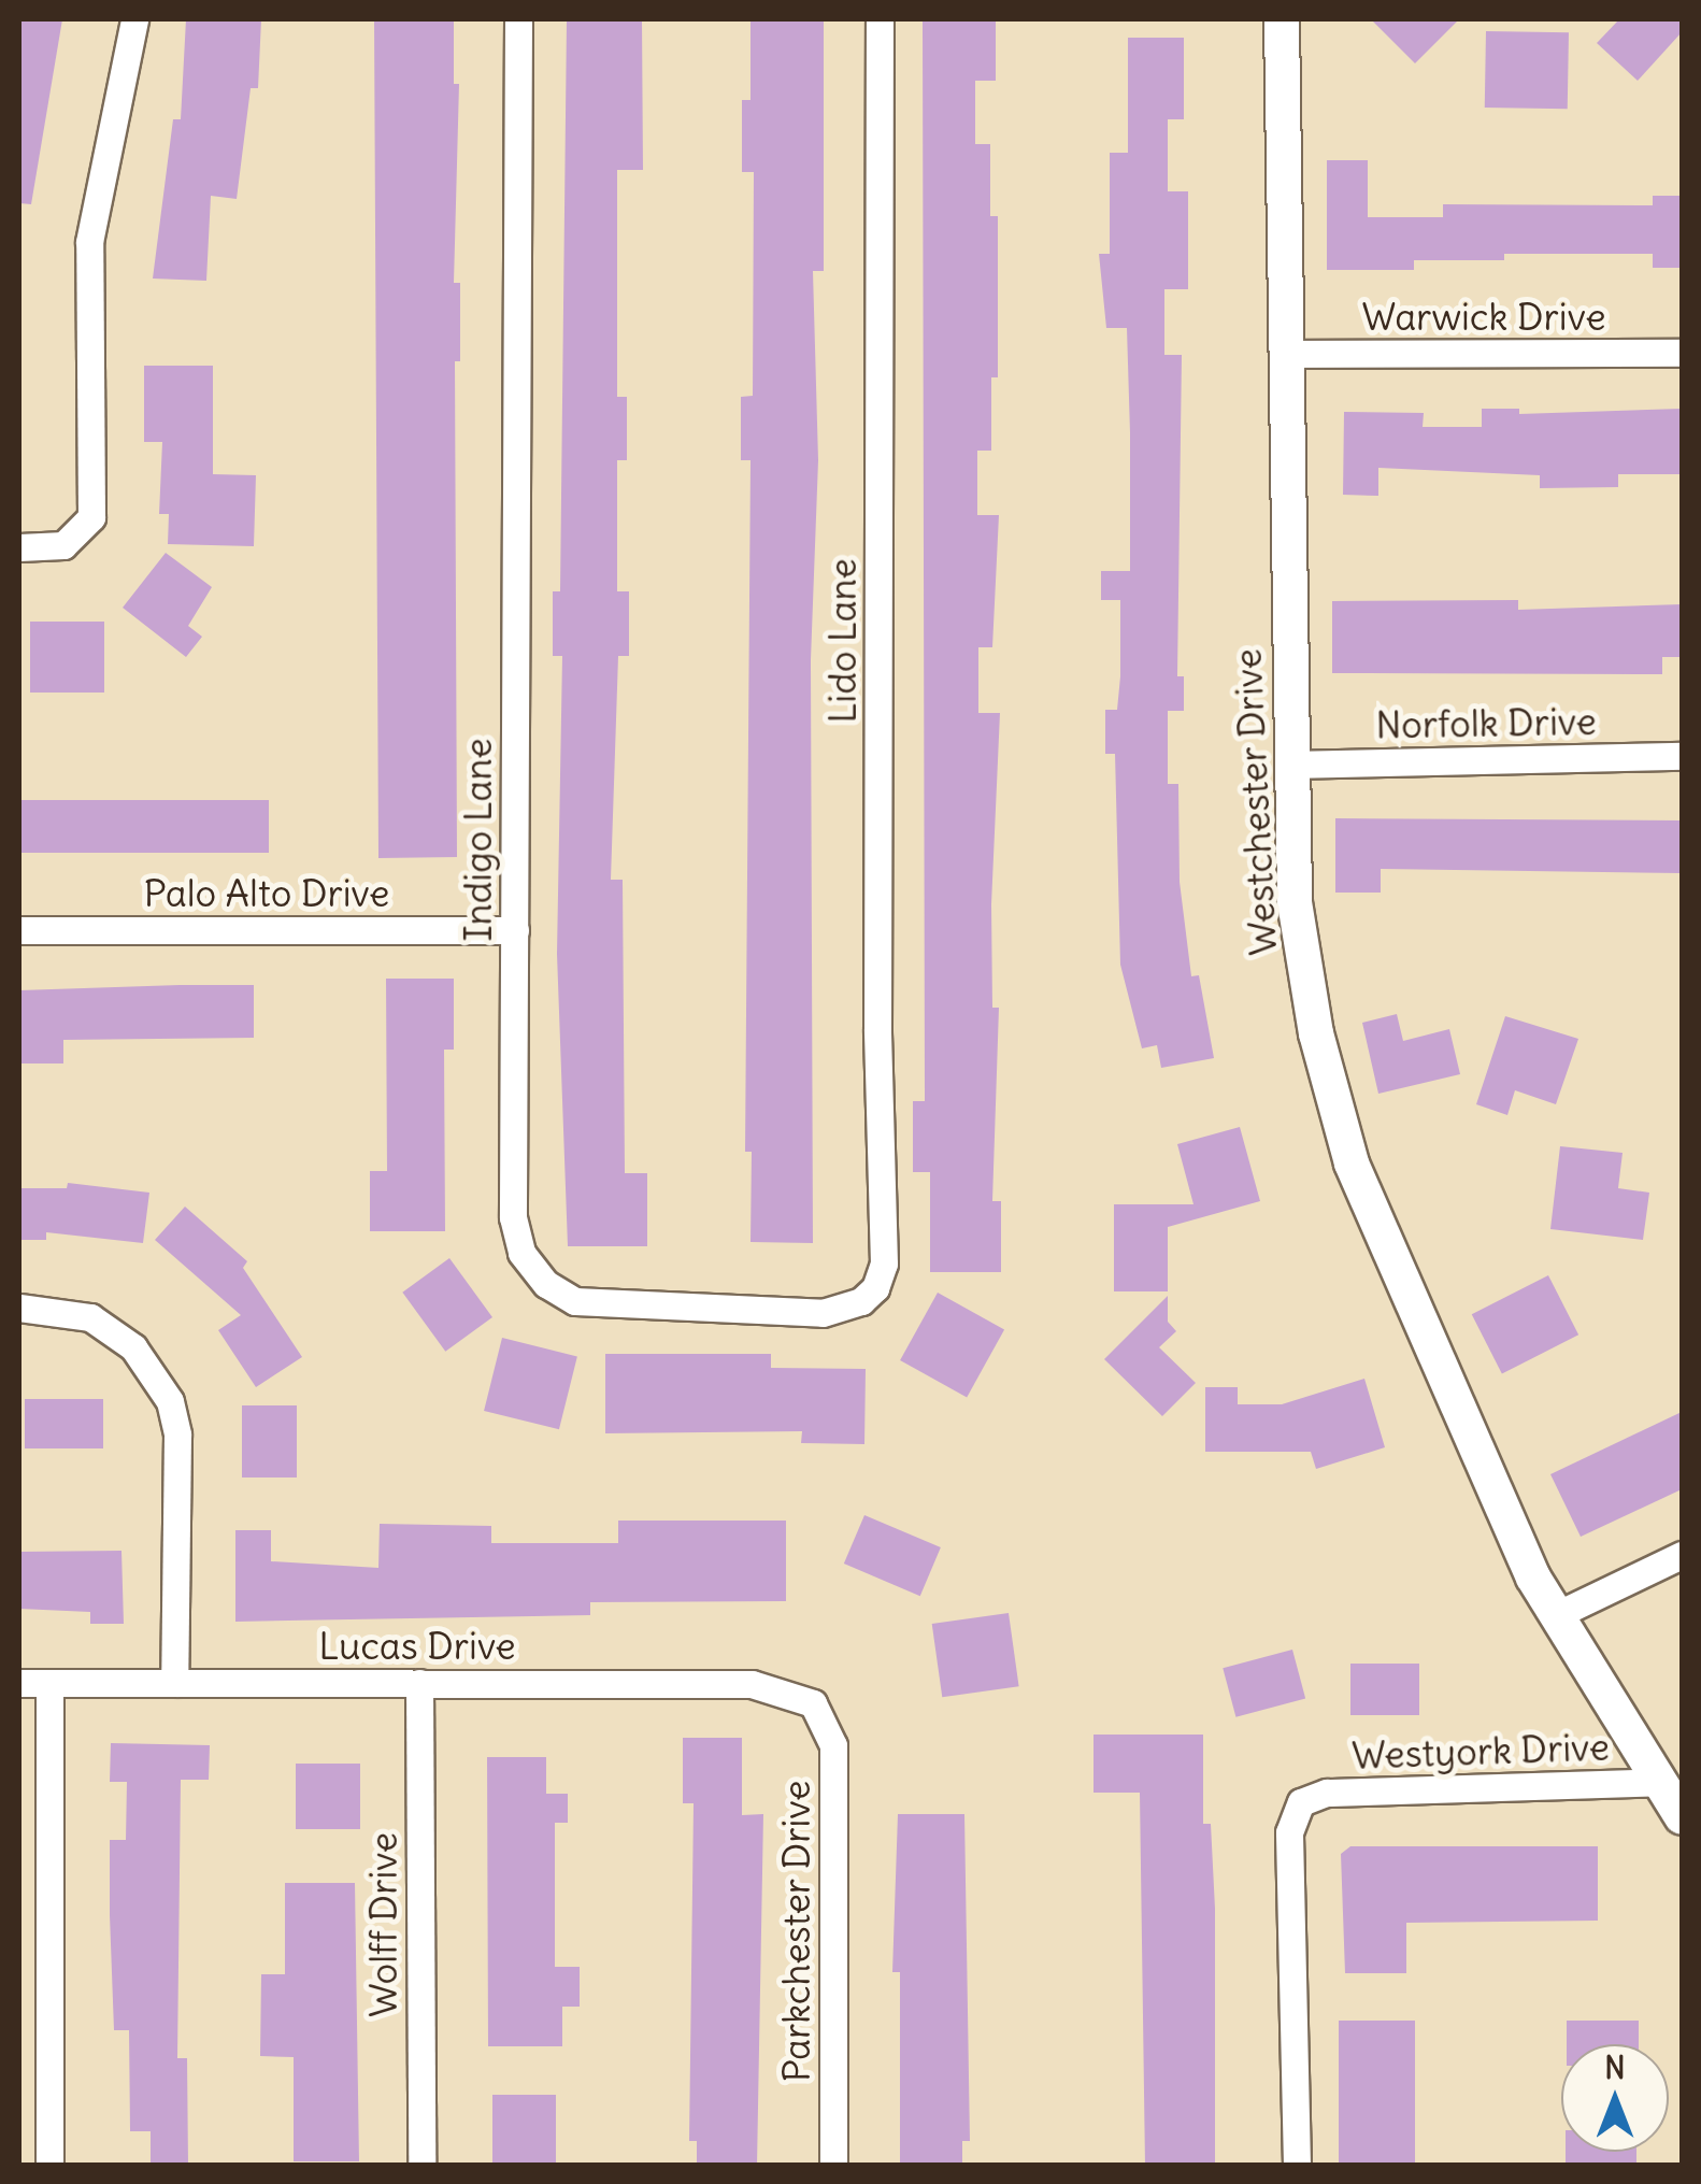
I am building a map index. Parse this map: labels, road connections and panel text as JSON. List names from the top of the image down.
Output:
{
  "streets": {
    "street": [
      "Warwick Drive",
      "Lido Lane",
      "Norfolk Drive",
      "Westchester Drive",
      "Indigo Lane",
      "Palo Alto Drive",
      "Lucas Drive",
      "Westyork Drive",
      "Wolff Drive",
      "Parkchester Drive"
    ]
  },
  "crossings": [
    ["Warwick Drive", "Westchester Drive"],
    ["Lido Lane", "Indigo Lane"],
    ["Norfolk Drive", "Westchester Drive"],
    ["Westchester Drive", "Westyork Drive"],
    ["Indigo Lane", "Palo Alto Drive"],
    ["Lucas Drive", "Wolff Drive"],
    ["Lucas Drive", "Parkchester Drive"]
  ],
  "north": "top"
}
